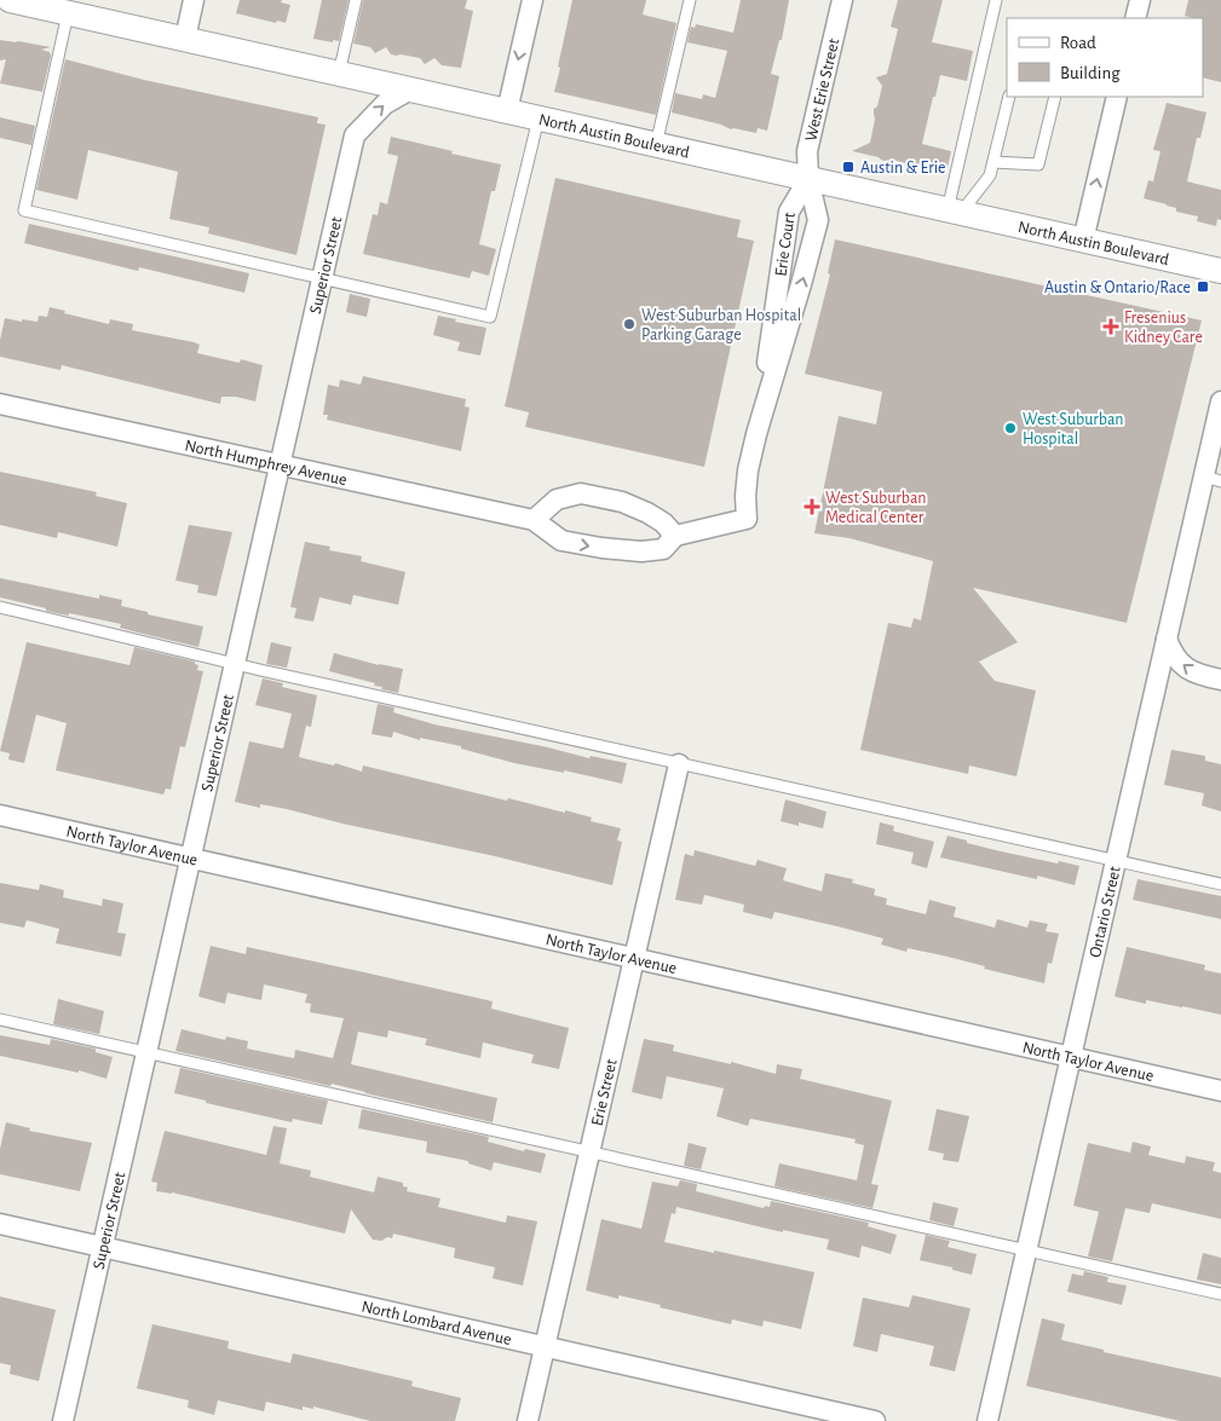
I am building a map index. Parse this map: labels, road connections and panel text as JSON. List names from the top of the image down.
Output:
{
  "streets": {
    "street": [
      "West Erie Street",
      "North Austin Boulevard",
      "Erie Court",
      "Superior Street",
      "North Humphrey Avenue",
      "North Taylor Avenue",
      "Ontario Street",
      "Erie Street",
      "North Lombard Avenue"
    ]
  },
  "crossings": [
    ["West Erie Street", "North Austin Boulevard"],
    ["West Erie Street", "Erie Court"],
    ["North Austin Boulevard", "Erie Court"],
    ["North Austin Boulevard", "Superior Street"],
    ["Erie Court", "North Humphrey Avenue"],
    ["Superior Street", "North Humphrey Avenue"],
    ["Superior Street", "North Taylor Avenue"],
    ["Superior Street", "North Lombard Avenue"],
    ["North Taylor Avenue", "Ontario Street"],
    ["North Taylor Avenue", "Erie Street"],
    ["Erie Street", "North Lombard Avenue"]
  ],
  "places": {
    "transit": ["Austin & Erie", "Austin & Ontario/Race"],
    "other": ["West Suburban Hospital Parking Garage", "West Suburban Hospital"],
    "health": ["Fresenius Kidney Care", "West Suburban Medical Center"]
  },
  "legend": ["Road", "Building"]
}
